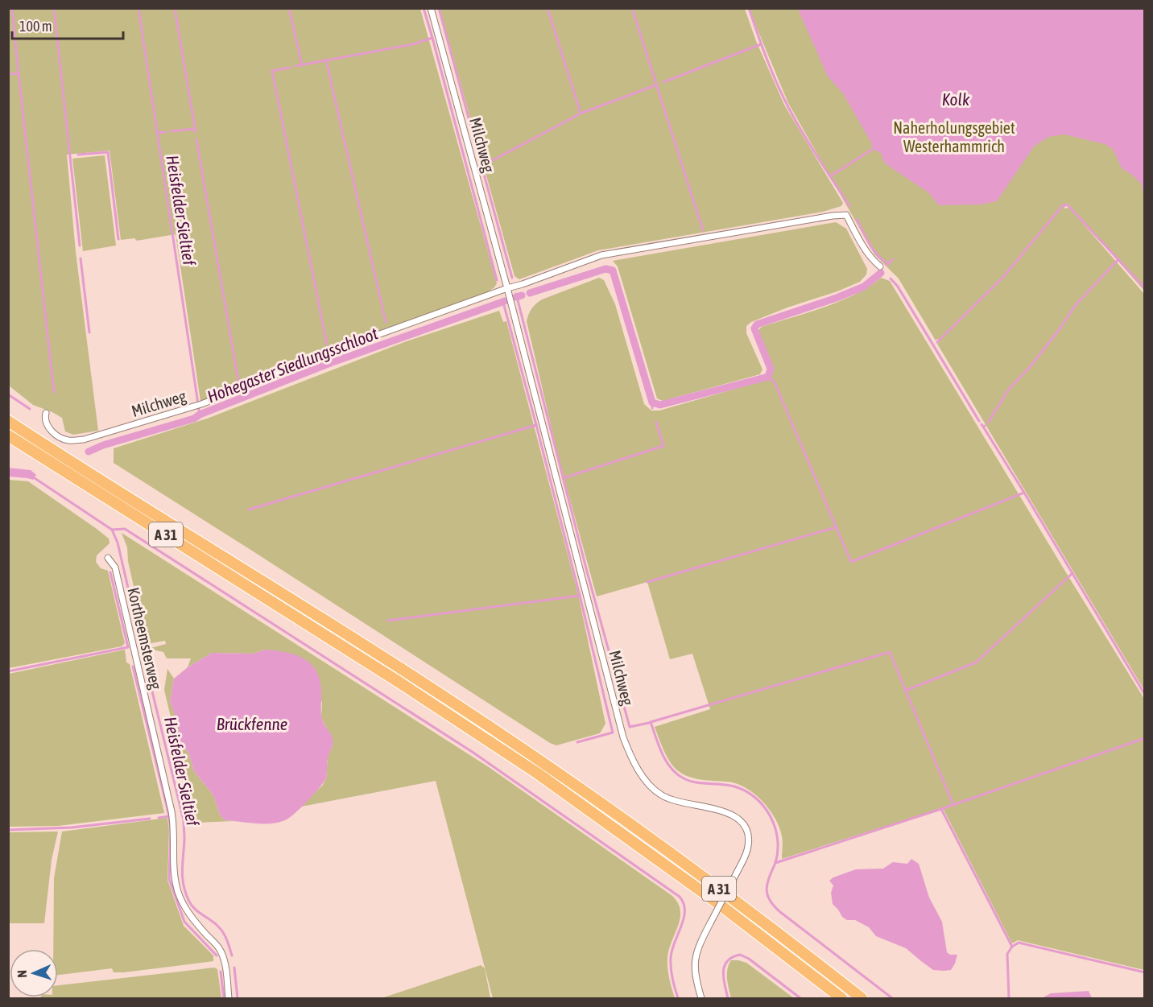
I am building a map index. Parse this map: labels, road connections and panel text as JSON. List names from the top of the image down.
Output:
{
  "streets": {
    "highway": ["A 31"],
    "street": ["Milchweg", "Kortheemsterweg"]
  },
  "water": [
    "Kolk",
    "Heisfelder Sieltief",
    "Hohegaster Siedlungsschloot",
    "Brückfenne"
  ],
  "parks": ["Naherholungsgebiet Westerhammrich"],
  "scale_bar": "100 m",
  "north": "left"
}
